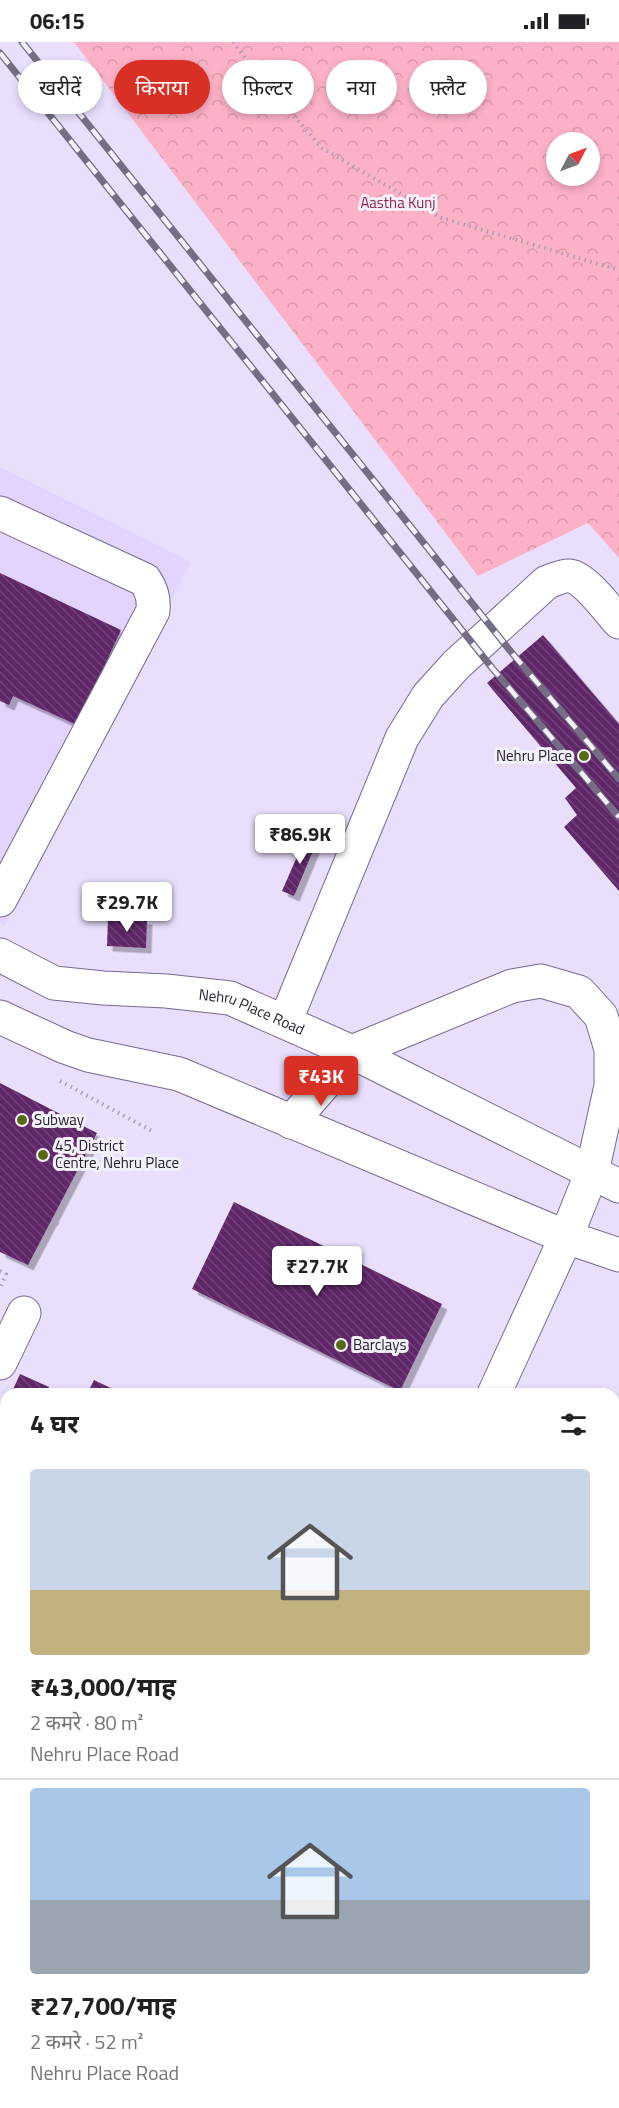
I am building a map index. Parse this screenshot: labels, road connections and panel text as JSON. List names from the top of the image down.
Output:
{
  "streets": {
    "street": ["Nehru Place Road"]
  },
  "parks": ["Aastha Kunj"],
  "places": [
    "Nehru Place",
    "Subway",
    "45, District Centre, Nehru Place",
    "Barclays"
  ],
  "north": "top right",
  "page": {
    "status": "06:15",
    "chip": [
      "खरीदें",
      "किराया",
      "फ़िल्टर",
      "नया",
      "फ़्लैट"
    ],
    "price": [
      "₹86.9K",
      "₹29.7K",
      "₹43K",
      "₹27.7K"
    ],
    "heading": "4 घर",
    "list": [
      {
        "name": "₹43,000/माह",
        "note": "2 कमरे · 80 m² · Nehru Place Road"
      },
      {
        "name": "₹27,700/माह",
        "note": "2 कमरे · 52 m² · Nehru Place Road"
      }
    ]
  }
}
